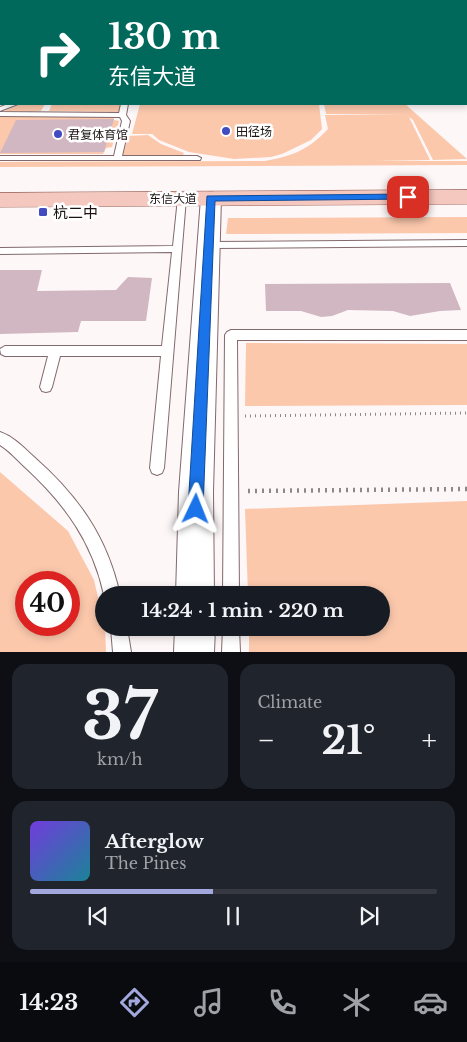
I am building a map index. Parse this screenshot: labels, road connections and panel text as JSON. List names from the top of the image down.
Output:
{
  "streets": {
    "main road": ["东信大道"]
  },
  "places": {
    "other": ["田径场", "君复体育馆"],
    "transit": ["杭二中"]
  },
  "page": {
    "turn": ["130 m", "东信大道"],
    "limit": "40",
    "trip": "14:24 · 1 min · 220 m",
    "tile": [
      ["37", "km/h"],
      "Climate"
    ],
    "heat": ["−", "21°", "+"],
    "song": ["Afterglow", "The Pines"],
    "tabs": "14:23"
  }
}
